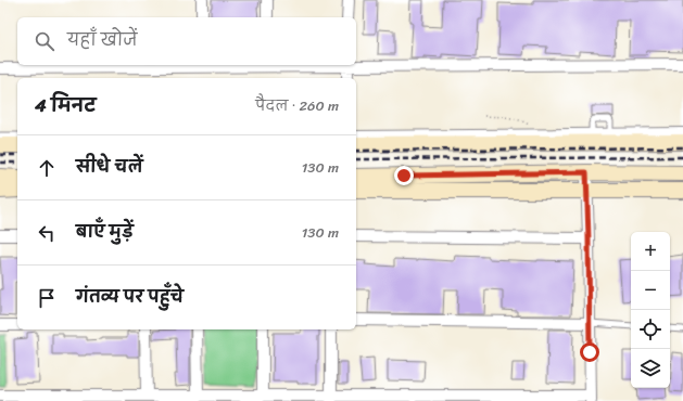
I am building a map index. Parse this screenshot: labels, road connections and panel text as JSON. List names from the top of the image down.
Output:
{
  "page": {
    "search": "यहाँ खोजें",
    "heading": ["4 मिनट", "पैदल · 260 m"],
    "list": [
      ["सीधे चलें", "130 m"],
      ["बाएँ मुड़ें", "130 m"],
      "गंतव्य पर पहुँचे"
    ],
    "map_buttons": ["+", "−"]
  }
}
